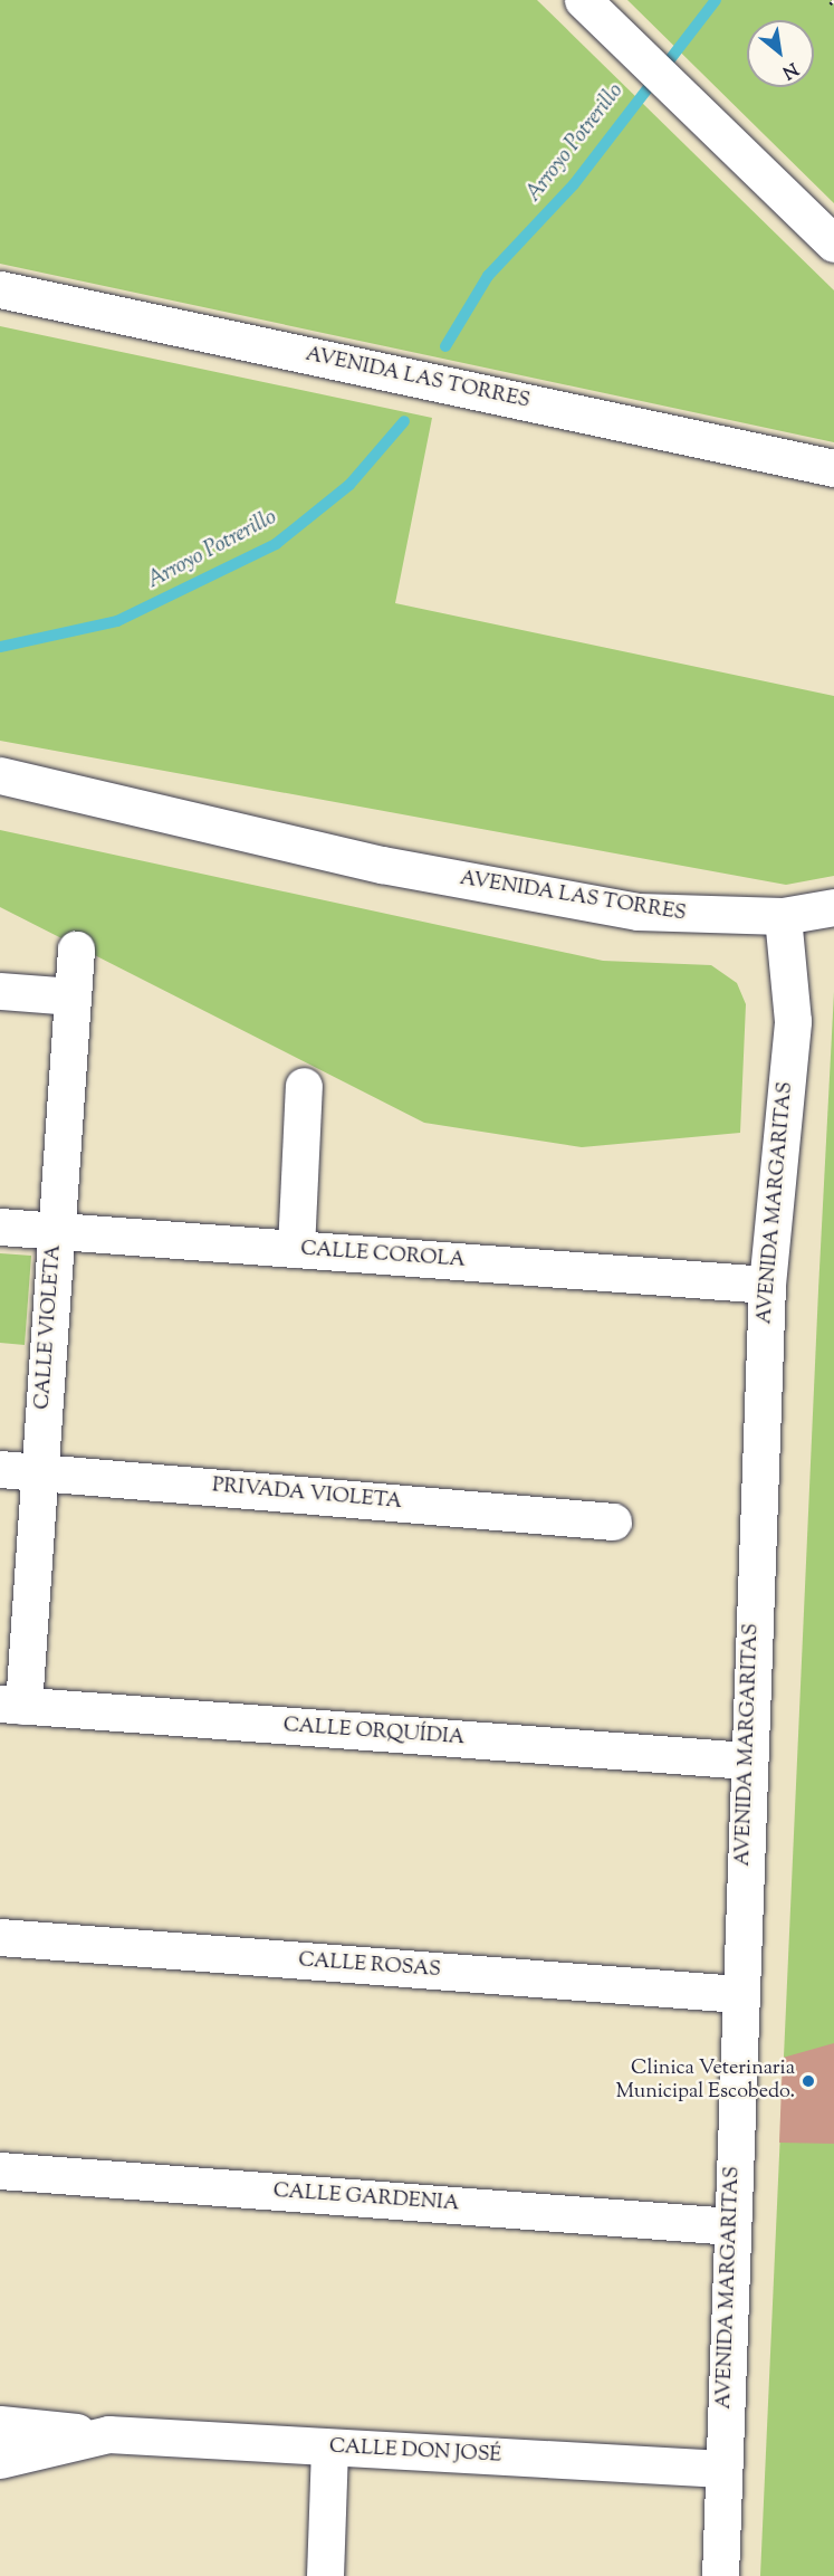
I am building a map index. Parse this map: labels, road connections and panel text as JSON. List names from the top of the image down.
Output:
{
  "streets": {
    "street": [
      "AVENIDA LAS TORRES",
      "AVENIDA MARGARITAS",
      "CALLE COROLA",
      "CALLE VIOLETA",
      "PRIVADA VIOLETA",
      "CALLE ORQUÍDIA",
      "CALLE ROSAS",
      "CALLE GARDENIA",
      "CALLE DON JOSÉ"
    ]
  },
  "crossings": [
    ["AVENIDA LAS TORRES", "AVENIDA MARGARITAS"],
    ["AVENIDA MARGARITAS", "CALLE COROLA"],
    ["AVENIDA MARGARITAS", "CALLE ORQUÍDIA"],
    ["AVENIDA MARGARITAS", "CALLE ROSAS"],
    ["AVENIDA MARGARITAS", "CALLE GARDENIA"],
    ["AVENIDA MARGARITAS", "CALLE DON JOSÉ"],
    ["CALLE COROLA", "CALLE VIOLETA"],
    ["CALLE VIOLETA", "PRIVADA VIOLETA"],
    ["CALLE VIOLETA", "CALLE ORQUÍDIA"]
  ],
  "water": ["Arroyo Potrerillo"],
  "places": ["Clinica Veterinaria Municipal Escobedo."],
  "north": "bottom right"
}
